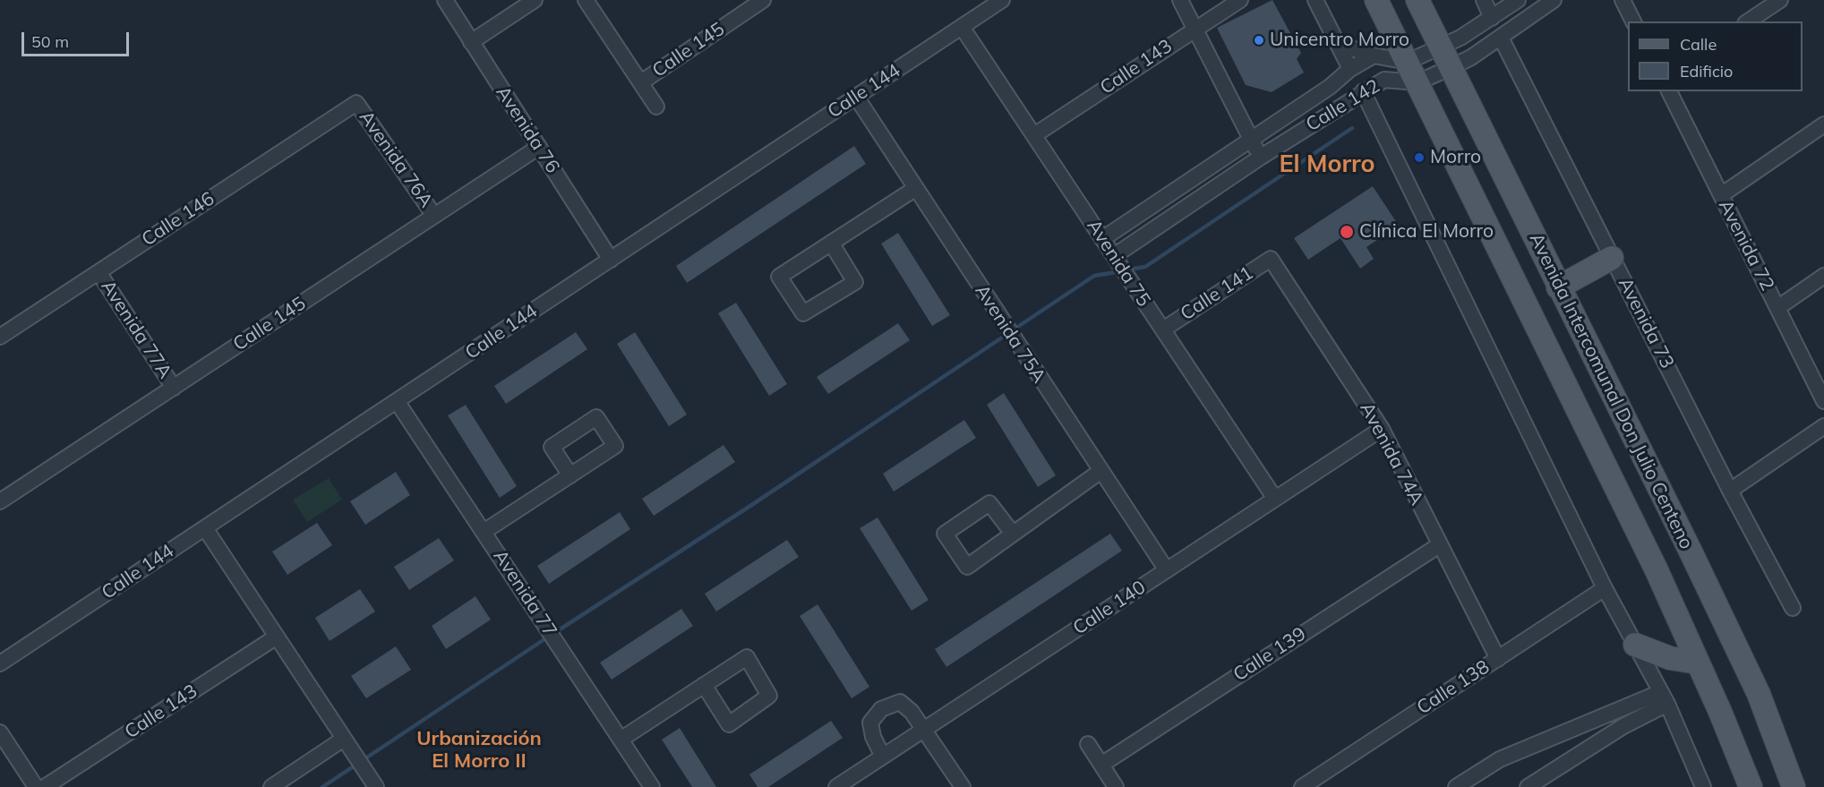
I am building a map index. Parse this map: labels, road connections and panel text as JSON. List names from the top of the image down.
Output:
{
  "streets": {
    "main road": ["Avenida Intercomunal Don Julio Centeno"],
    "street": [
      "Calle 145",
      "Calle 143",
      "Calle 144",
      "Calle 142",
      "Avenida 76",
      "Avenida 76A",
      "Calle 146",
      "Avenida 72",
      "Avenida 75",
      "Calle 141",
      "Avenida 73",
      "Avenida 77A",
      "Avenida 75A",
      "Avenida 74A",
      "Avenida 77",
      "Calle 140",
      "Calle 139",
      "Calle 138"
    ]
  },
  "crossings": [
    ["Calle 145", "Avenida 76"],
    ["Calle 145", "Avenida 76A"],
    ["Calle 145", "Avenida 77A"],
    ["Calle 143", "Avenida 75"],
    ["Calle 144", "Avenida 76"],
    ["Calle 144", "Avenida 75"],
    ["Calle 144", "Avenida 75A"],
    ["Calle 144", "Avenida 77"],
    ["Calle 142", "Avenida 75"],
    ["Calle 142", "Avenida 73"],
    ["Calle 142", "Avenida Intercomunal Don Julio Centeno"],
    ["Avenida 76A", "Calle 146"],
    ["Calle 146", "Avenida 77A"],
    ["Avenida 75", "Calle 141"],
    ["Avenida 75", "Calle 140"],
    ["Calle 141", "Avenida 74A"],
    ["Avenida 75A", "Calle 140"],
    ["Avenida 74A", "Calle 140"],
    ["Avenida 74A", "Calle 139"],
    ["Avenida 74A", "Calle 138"]
  ],
  "districts": ["El Morro", "Urbanización El Morro II"],
  "places": ["Unicentro Morro", "Morro", "Clínica El Morro"],
  "legend": ["Calle", "Edificio"],
  "scale_bar": "50 m"
}
